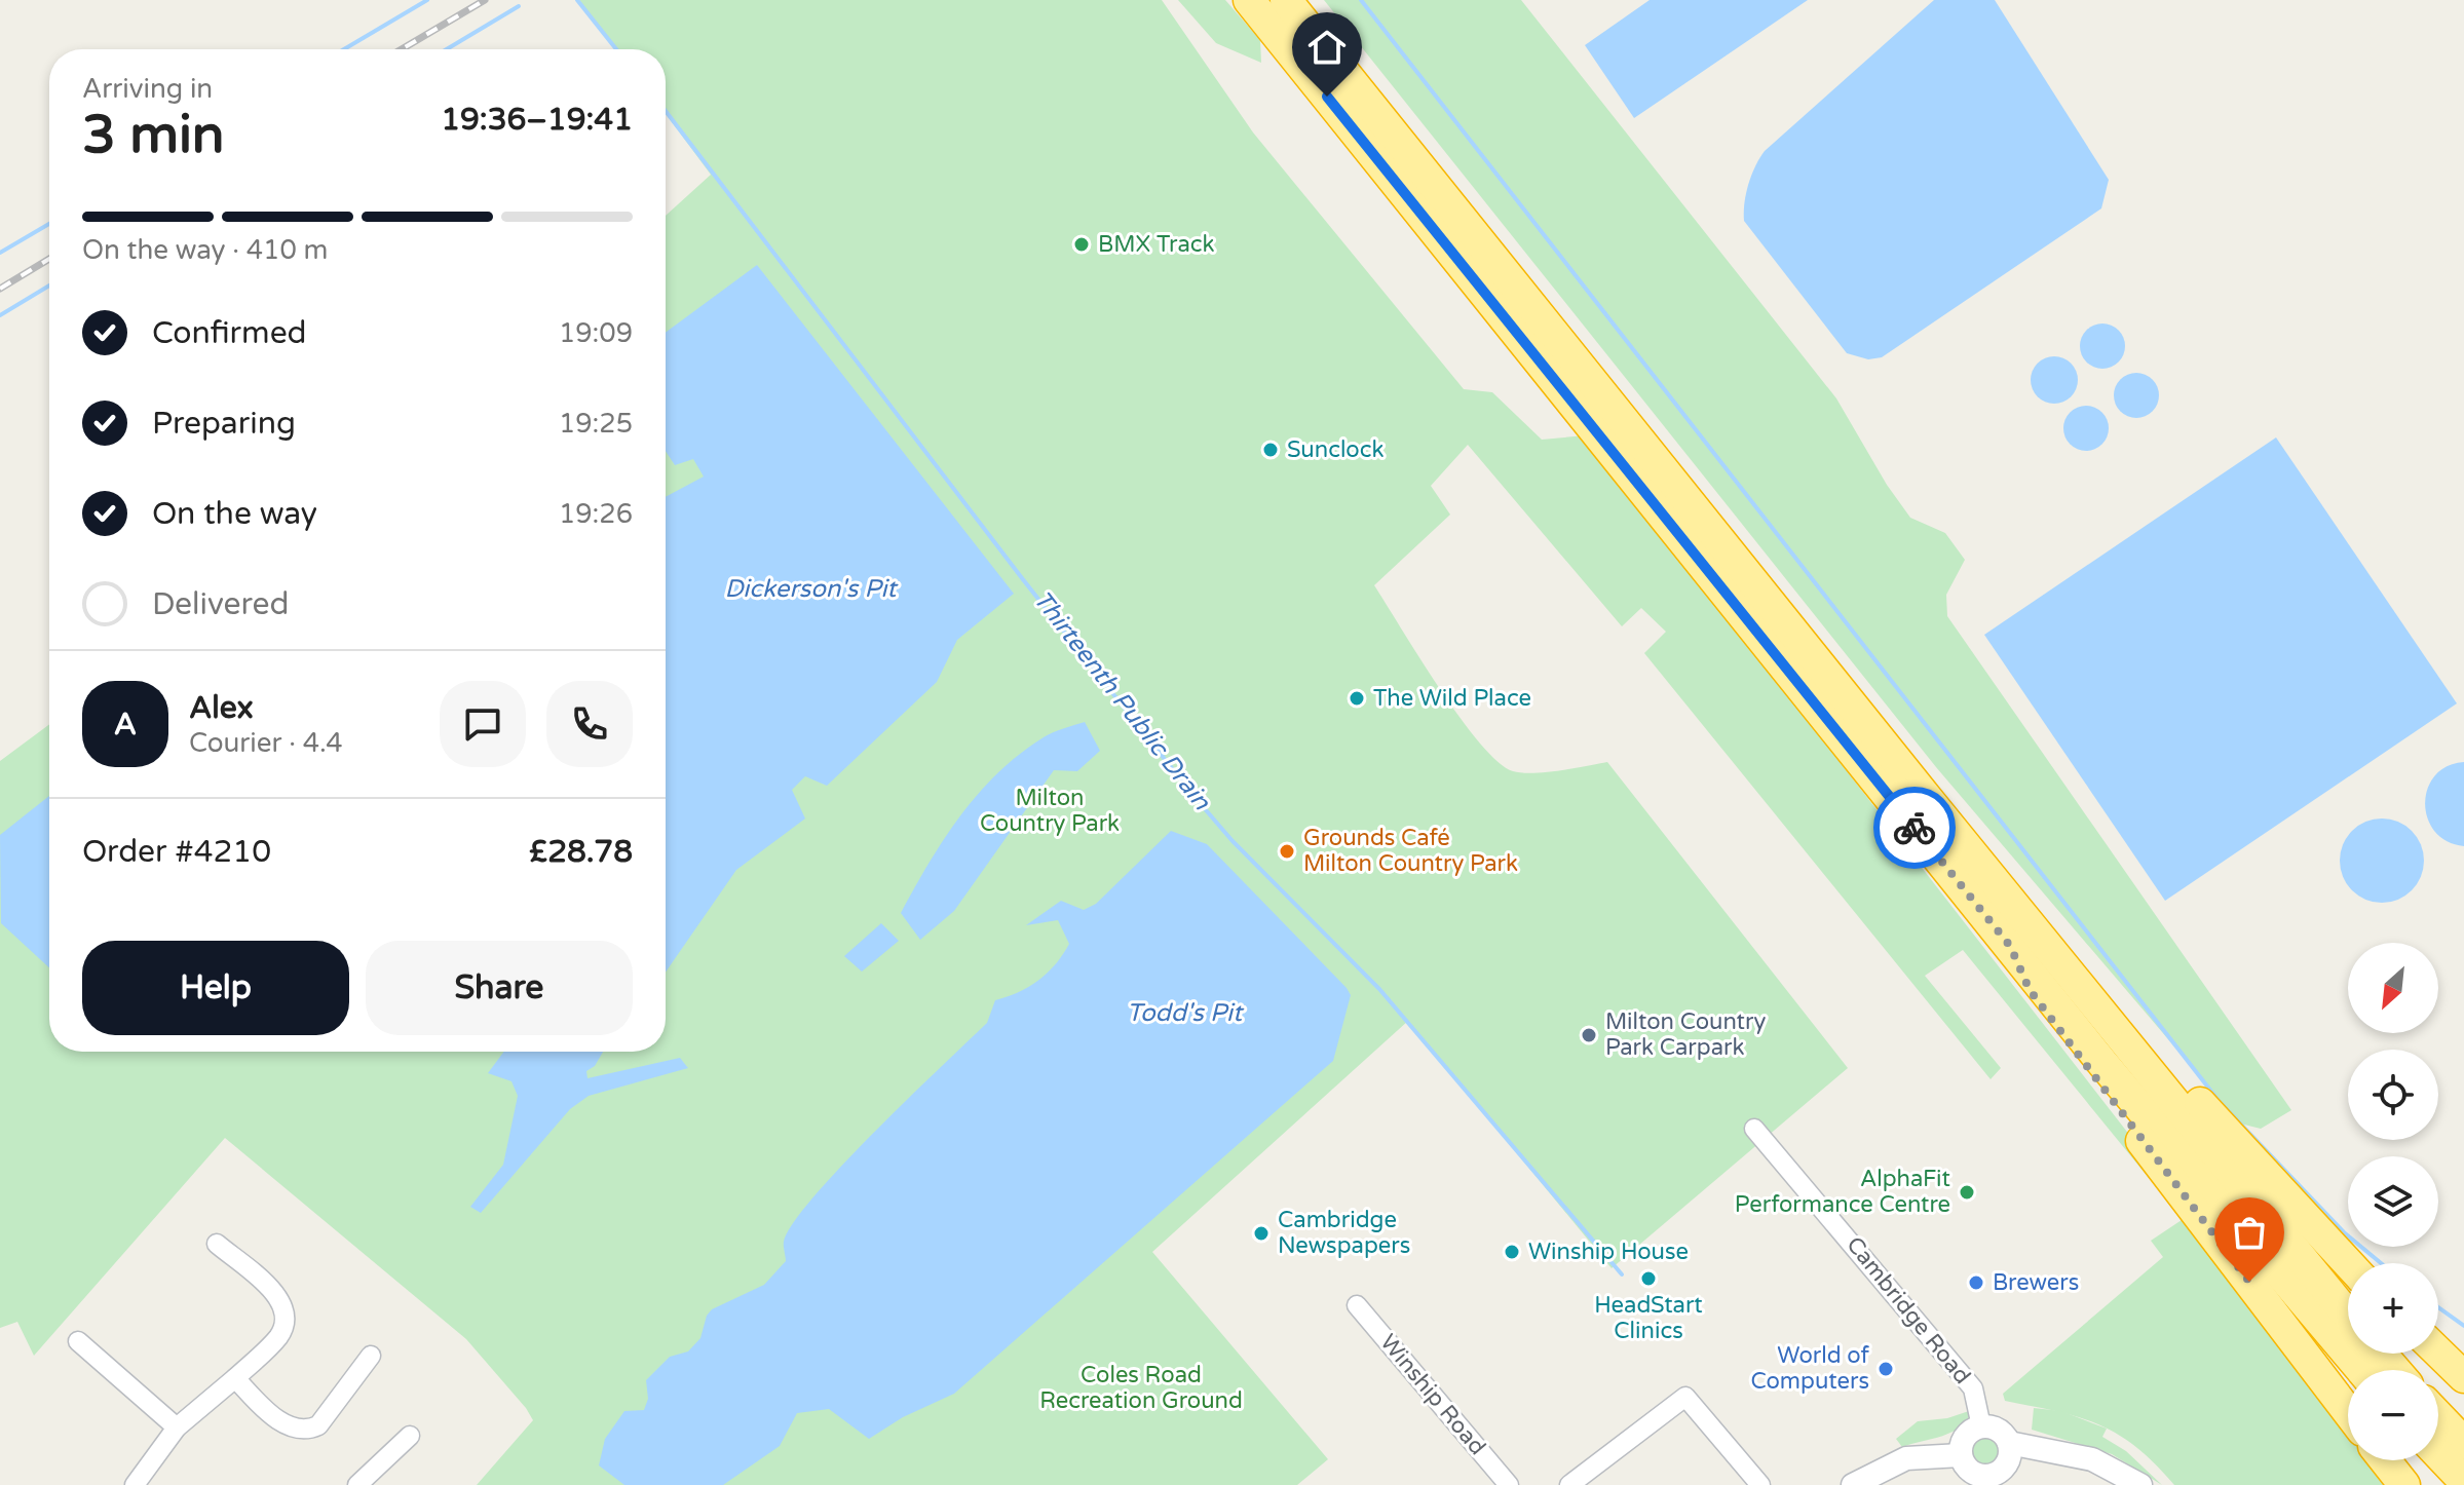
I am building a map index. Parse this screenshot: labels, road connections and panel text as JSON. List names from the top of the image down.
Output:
{
  "streets": {
    "street": ["Cambridge Road", "Winship Road"]
  },
  "water": ["Dickerson's Pit", "Thirteenth Public Drain", "Todd's Pit"],
  "parks": ["Milton Country Park", "Coles Road Recreation Ground"],
  "places": [
    "BMX Track",
    "Sunclock",
    "The Wild Place",
    "Grounds Café Milton Country Park",
    "Milton Country Park Carpark",
    "AlphaFit Performance Centre",
    "Cambridge Newspapers",
    "Winship House",
    "HeadStart Clinics",
    "Brewers",
    "World of Computers"
  ],
  "north": "bottom left",
  "page": {
    "heading": ["3 min", "Arriving in", "19:36–19:41"],
    "panel": [
      "Alex",
      "Courier · 4.4",
      "Order #4210",
      "£28.78"
    ],
    "bar": "On the way · 410 m",
    "list": [
      ["Confirmed", "19:09"],
      ["Preparing", "19:25"],
      ["On the way", "19:26"],
      "Delivered"
    ],
    "round": "A",
    "buttons": ["Help", "Share"],
    "map_buttons": ["+", "−"]
  }
}
